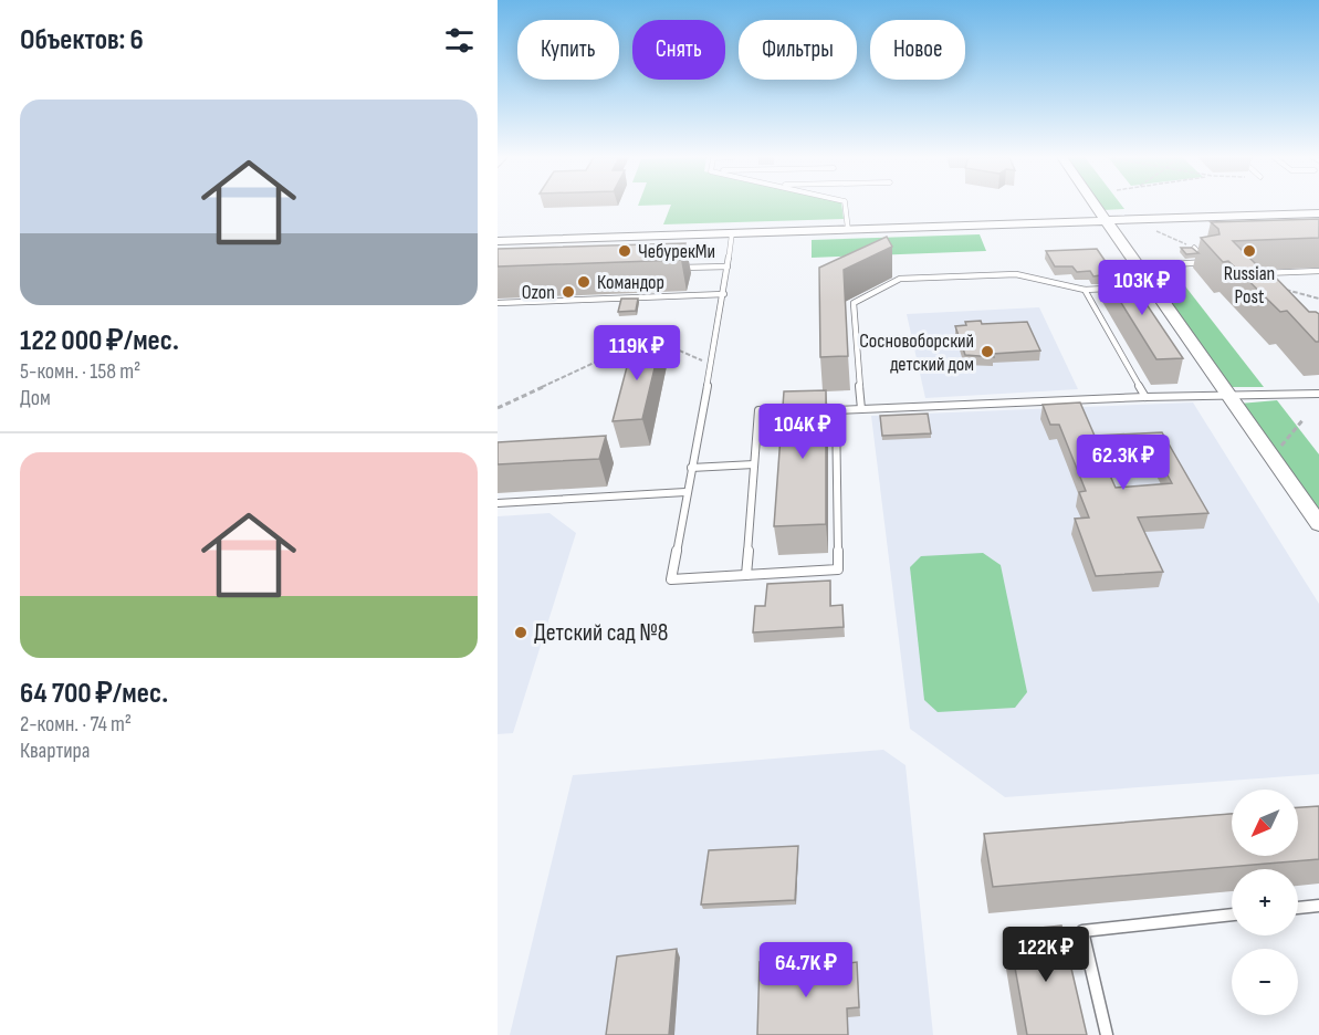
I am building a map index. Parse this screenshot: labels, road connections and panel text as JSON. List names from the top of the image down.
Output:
{
  "places": [
    "ЧебурекМи",
    "Russian Post",
    "Командор",
    "Ozon",
    "Сосновоборский детский дом",
    "Детский сад №8"
  ],
  "north": "bottom left",
  "page": {
    "heading": "Объектов: 6",
    "chip": [
      "Купить",
      "Снять",
      "Фильтры",
      "Новое"
    ],
    "list": [
      {
        "name": "122 000 ₽/мес.",
        "note": "5-комн. · 158 m² · Дом"
      },
      {
        "name": "64 700 ₽/мес.",
        "note": "2-комн. · 74 m² · Квартира"
      }
    ],
    "price": [
      "103K ₽",
      "119K ₽",
      "104K ₽",
      "62.3K ₽",
      "122K ₽",
      "64.7K ₽"
    ],
    "map_buttons": ["+", "−"]
  }
}
